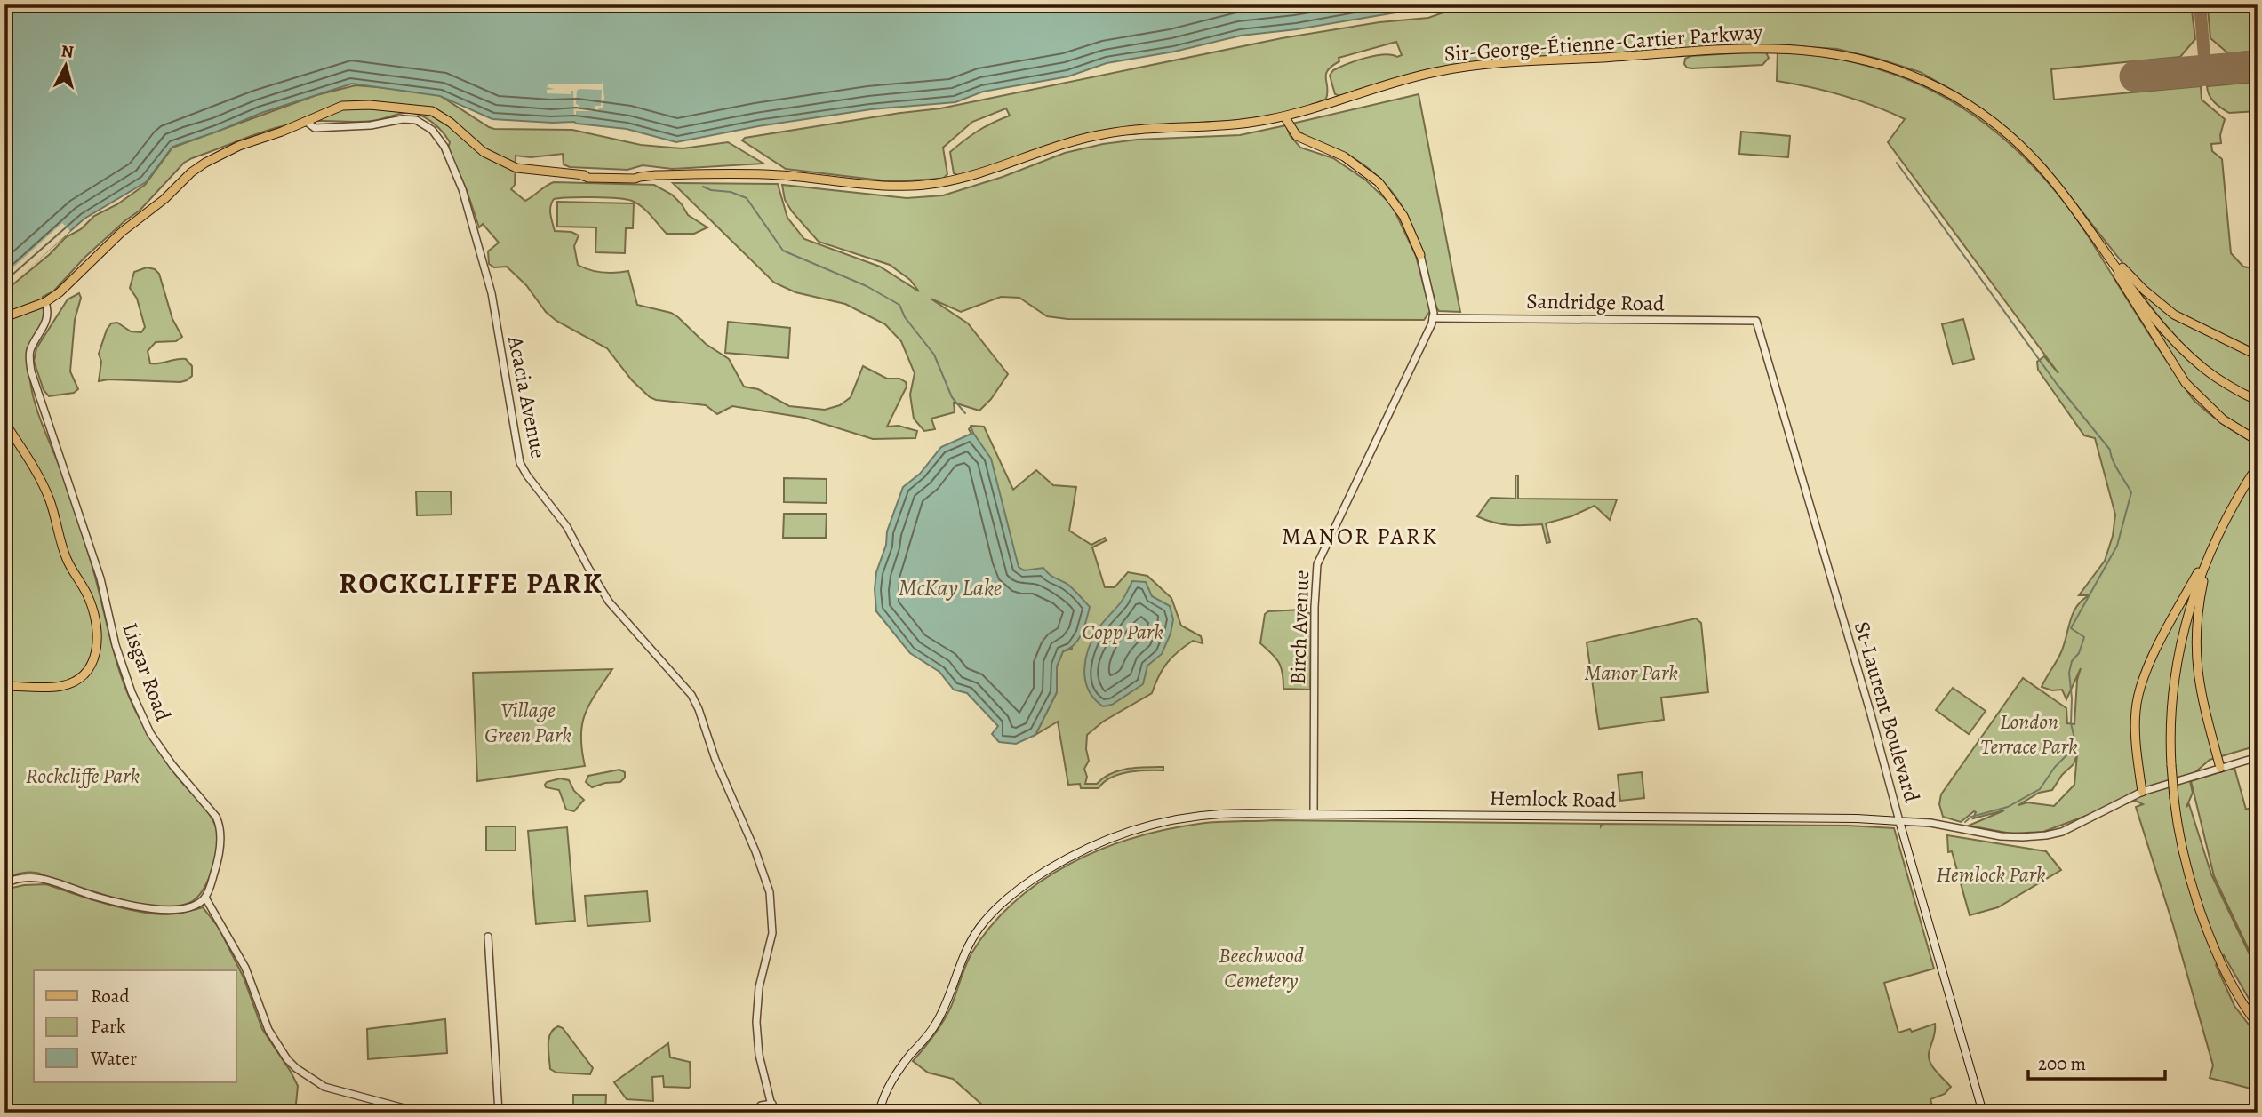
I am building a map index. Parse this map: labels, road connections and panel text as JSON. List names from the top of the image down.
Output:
{
  "streets": {
    "main road": ["Sir-George-Étienne-Cartier Parkway", "St-Laurent Boulevard", "Hemlock Road"],
    "street": [
      "Sandridge Road",
      "Acacia Avenue",
      "Birch Avenue",
      "Lisgar Road"
    ]
  },
  "crossings": [
    ["Sir-George-Étienne-Cartier Parkway", "Acacia Avenue"],
    ["Sir-George-Étienne-Cartier Parkway", "Lisgar Road"],
    ["Sandridge Road", "Birch Avenue"],
    ["Sandridge Road", "St-Laurent Boulevard"],
    ["Birch Avenue", "Hemlock Road"],
    ["St-Laurent Boulevard", "Hemlock Road"]
  ],
  "districts": ["MANOR PARK", "ROCKCLIFFE PARK"],
  "water": ["McKay Lake"],
  "parks": [
    "Copp Park",
    "Manor Park",
    "Village Green Park",
    "London Terrace Park",
    "Rockcliffe Park",
    "Hemlock Park",
    "Beechwood Cemetery"
  ],
  "legend": ["Road", "Park", "Water"],
  "scale_bar": "200 m",
  "north": "top"
}
